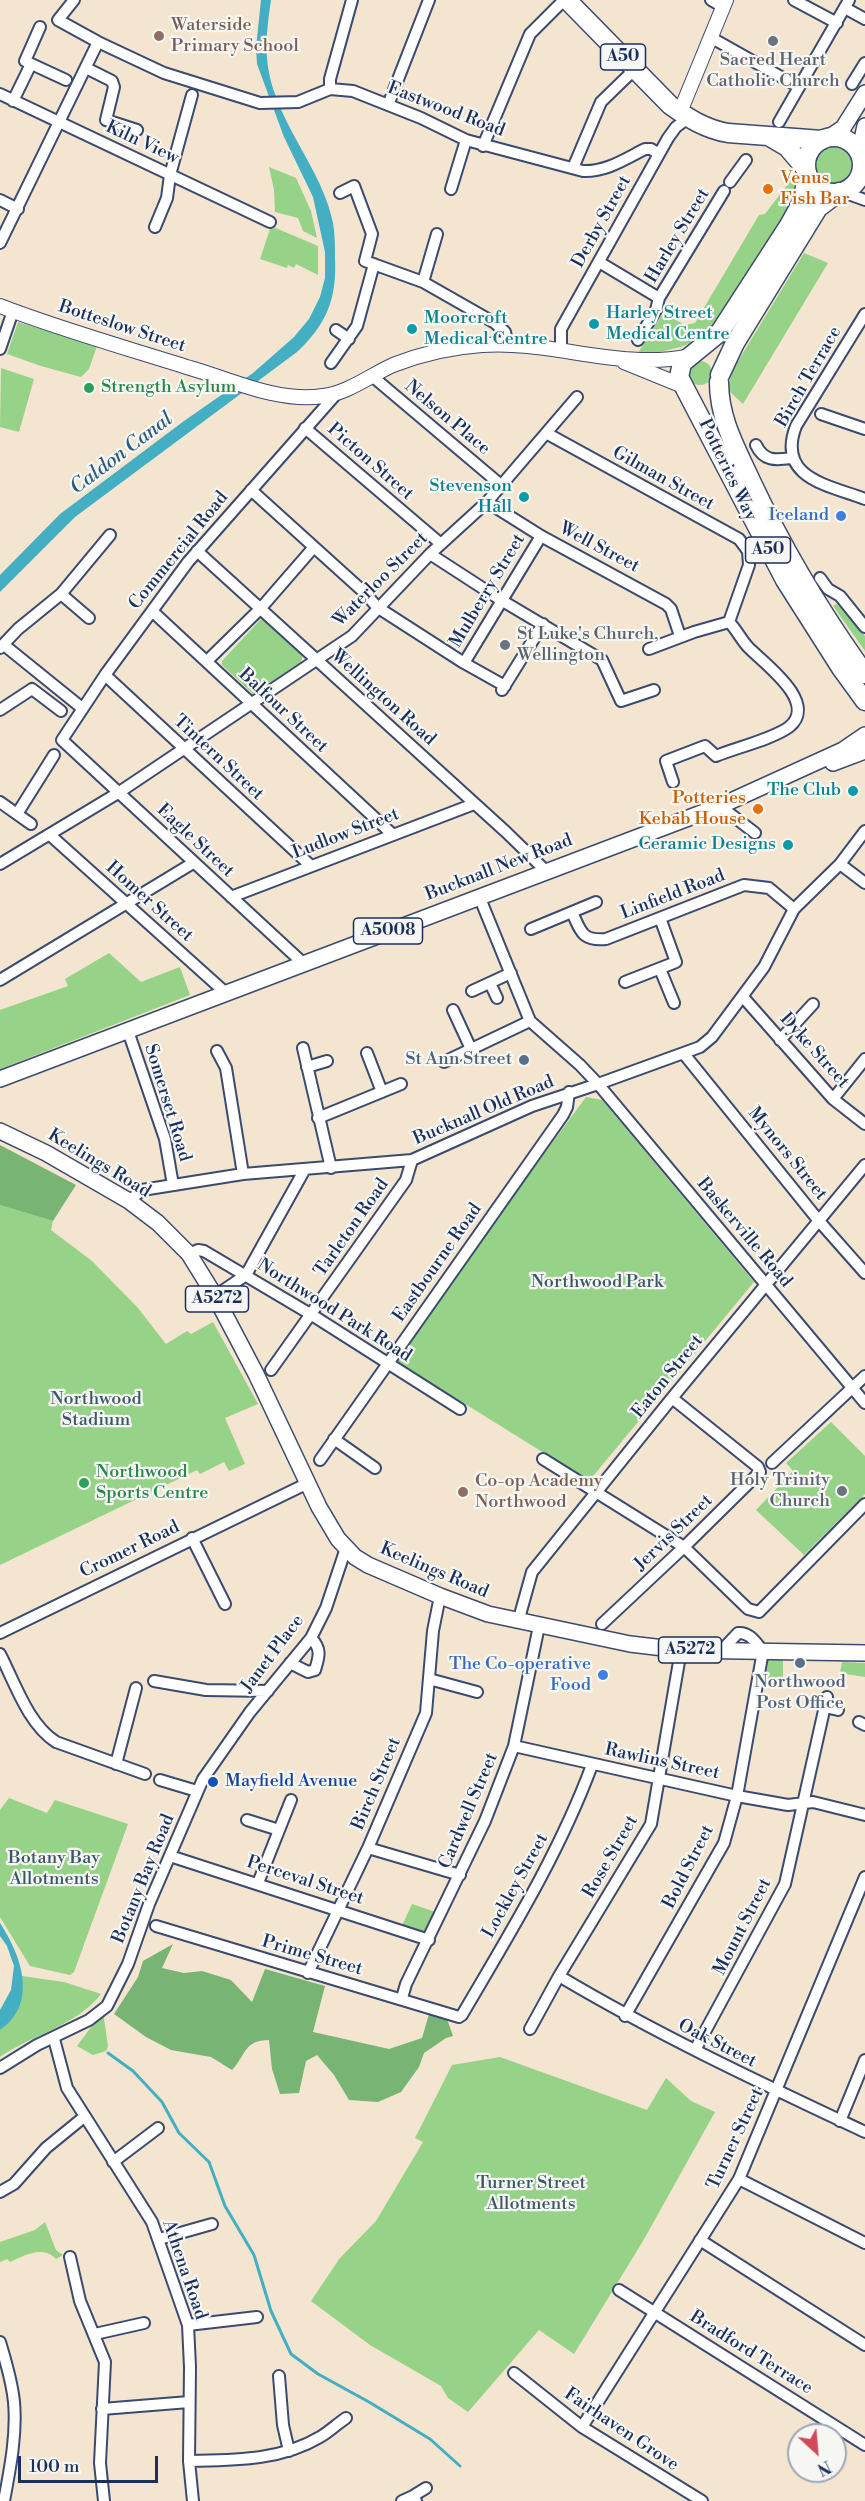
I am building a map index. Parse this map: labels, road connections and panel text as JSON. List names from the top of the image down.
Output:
{
  "streets": {
    "highway": ["A50", "Potteries Way"],
    "main road": [
      "Bucknall New Road",
      "A5008",
      "Keelings Road",
      "A5272"
    ],
    "street": [
      "Eastwood Road",
      "Kiln View",
      "Derby Street",
      "Harley Street",
      "Botteslow Street",
      "Birch Terrace",
      "Nelson Place",
      "Picton Street",
      "Gilman Street",
      "Well Street",
      "Commercial Road",
      "Waterloo Street",
      "Mulberry Street",
      "Wellington Road",
      "Balfour Street",
      "Tintern Street",
      "Ludlow Street",
      "Eagle Street",
      "Linfield Road",
      "Homer Street",
      "Dyke Street",
      "Somerset Road",
      "Bucknall Old Road",
      "Mynors Street",
      "Tarleton Road",
      "Baskerville Road",
      "Eastbourne Road",
      "Northwood Park Road",
      "Eaton Street",
      "Jervis Street",
      "Cromer Road",
      "Janet Place",
      "Rawlins Street",
      "Birch Street",
      "Cardwell Street",
      "Rose Street",
      "Bold Street",
      "Botany Bay Road",
      "Perceval Street",
      "Lockley Street",
      "Mount Street",
      "Prime Street",
      "Oak Street",
      "Turner Street",
      "Athena Road",
      "Bradford Terrace",
      "Fairhaven Grove"
    ]
  },
  "crossings": [
    ["A50", "Derby Street"],
    ["A50", "Potteries Way"],
    ["Eastwood Road", "Derby Street"],
    ["Derby Street", "Harley Street"],
    ["Botteslow Street", "Commercial Road"],
    ["Nelson Place", "Waterloo Street"],
    ["Picton Street", "Commercial Road"],
    ["Picton Street", "Waterloo Street"],
    ["Gilman Street", "Waterloo Street"],
    ["Well Street", "Waterloo Street"],
    ["Well Street", "Mulberry Street"],
    ["Commercial Road", "Wellington Road"],
    ["Commercial Road", "Balfour Street"],
    ["Commercial Road", "Tintern Street"],
    ["Commercial Road", "Eagle Street"],
    ["Waterloo Street", "Wellington Road"],
    ["Waterloo Street", "Balfour Street"],
    ["Waterloo Street", "Tintern Street"],
    ["Waterloo Street", "Eagle Street"],
    ["Waterloo Street", "Homer Street"],
    ["Wellington Road", "Ludlow Street"],
    ["Wellington Road", "Bucknall New Road"],
    ["Balfour Street", "Ludlow Street"],
    ["Tintern Street", "Ludlow Street"],
    ["Ludlow Street", "Eagle Street"],
    ["Eagle Street", "Bucknall New Road"],
    ["Bucknall New Road", "Homer Street"],
    ["Bucknall New Road", "Somerset Road"],
    ["Linfield Road", "Bucknall Old Road"],
    ["Dyke Street", "Bucknall Old Road"],
    ["Somerset Road", "Bucknall Old Road"],
    ["Bucknall Old Road", "Mynors Street"],
    ["Bucknall Old Road", "Keelings Road"],
    ["Bucknall Old Road", "Tarleton Road"],
    ["Bucknall Old Road", "Baskerville Road"],
    ["Bucknall Old Road", "Eastbourne Road"],
    ["Mynors Street", "Eaton Street"],
    ["Keelings Road", "Northwood Park Road"],
    ["Keelings Road", "Eaton Street"],
    ["Keelings Road", "Cromer Road"],
    ["Keelings Road", "Janet Place"],
    ["Keelings Road", "Birch Street"],
    ["Keelings Road", "Cardwell Street"],
    ["Keelings Road", "Rose Street"],
    ["Keelings Road", "Bold Street"],
    ["Tarleton Road", "Northwood Park Road"],
    ["Baskerville Road", "Eaton Street"],
    ["Eastbourne Road", "Northwood Park Road"],
    ["Eaton Street", "Jervis Street"],
    ["Janet Place", "Botany Bay Road"],
    ["Rawlins Street", "Cardwell Street"],
    ["Rawlins Street", "Rose Street"],
    ["Rawlins Street", "Bold Street"],
    ["Rawlins Street", "Lockley Street"],
    ["Rawlins Street", "Mount Street"],
    ["Birch Street", "Perceval Street"],
    ["Birch Street", "Prime Street"],
    ["Cardwell Street", "Perceval Street"],
    ["Cardwell Street", "Prime Street"],
    ["Rose Street", "Oak Street"],
    ["Bold Street", "Oak Street"],
    ["Botany Bay Road", "Perceval Street"],
    ["Botany Bay Road", "Athena Road"],
    ["Lockley Street", "Prime Street"],
    ["Mount Street", "Oak Street"],
    ["Oak Street", "Turner Street"],
    ["Turner Street", "Bradford Terrace"],
    ["Turner Street", "Fairhaven Grove"]
  ],
  "water": ["Caldon Canal"],
  "parks": [
    "Northwood Park",
    "Northwood Stadium",
    "Botany Bay Allotments",
    "Turner Street Allotments"
  ],
  "places": [
    "Waterside Primary School",
    "Sacred Heart Catholic Church",
    "Venus Fish Bar",
    "Harley Street Medical Centre",
    "Moorcroft Medical Centre",
    "Strength Asylum",
    "Stevenson Hall",
    "Iceland",
    "St Luke's Church, Wellington",
    "The Club",
    "Potteries Kebab House",
    "Ceramic Designs",
    "St Ann Street",
    "Northwood Sports Centre",
    "Holy Trinity Church",
    "Co-op Academy Northwood",
    "Northwood Post Office",
    "The Co-operative Food",
    "Mayfield Avenue"
  ],
  "scale_bar": "100 m",
  "north": "bottom right"
}
